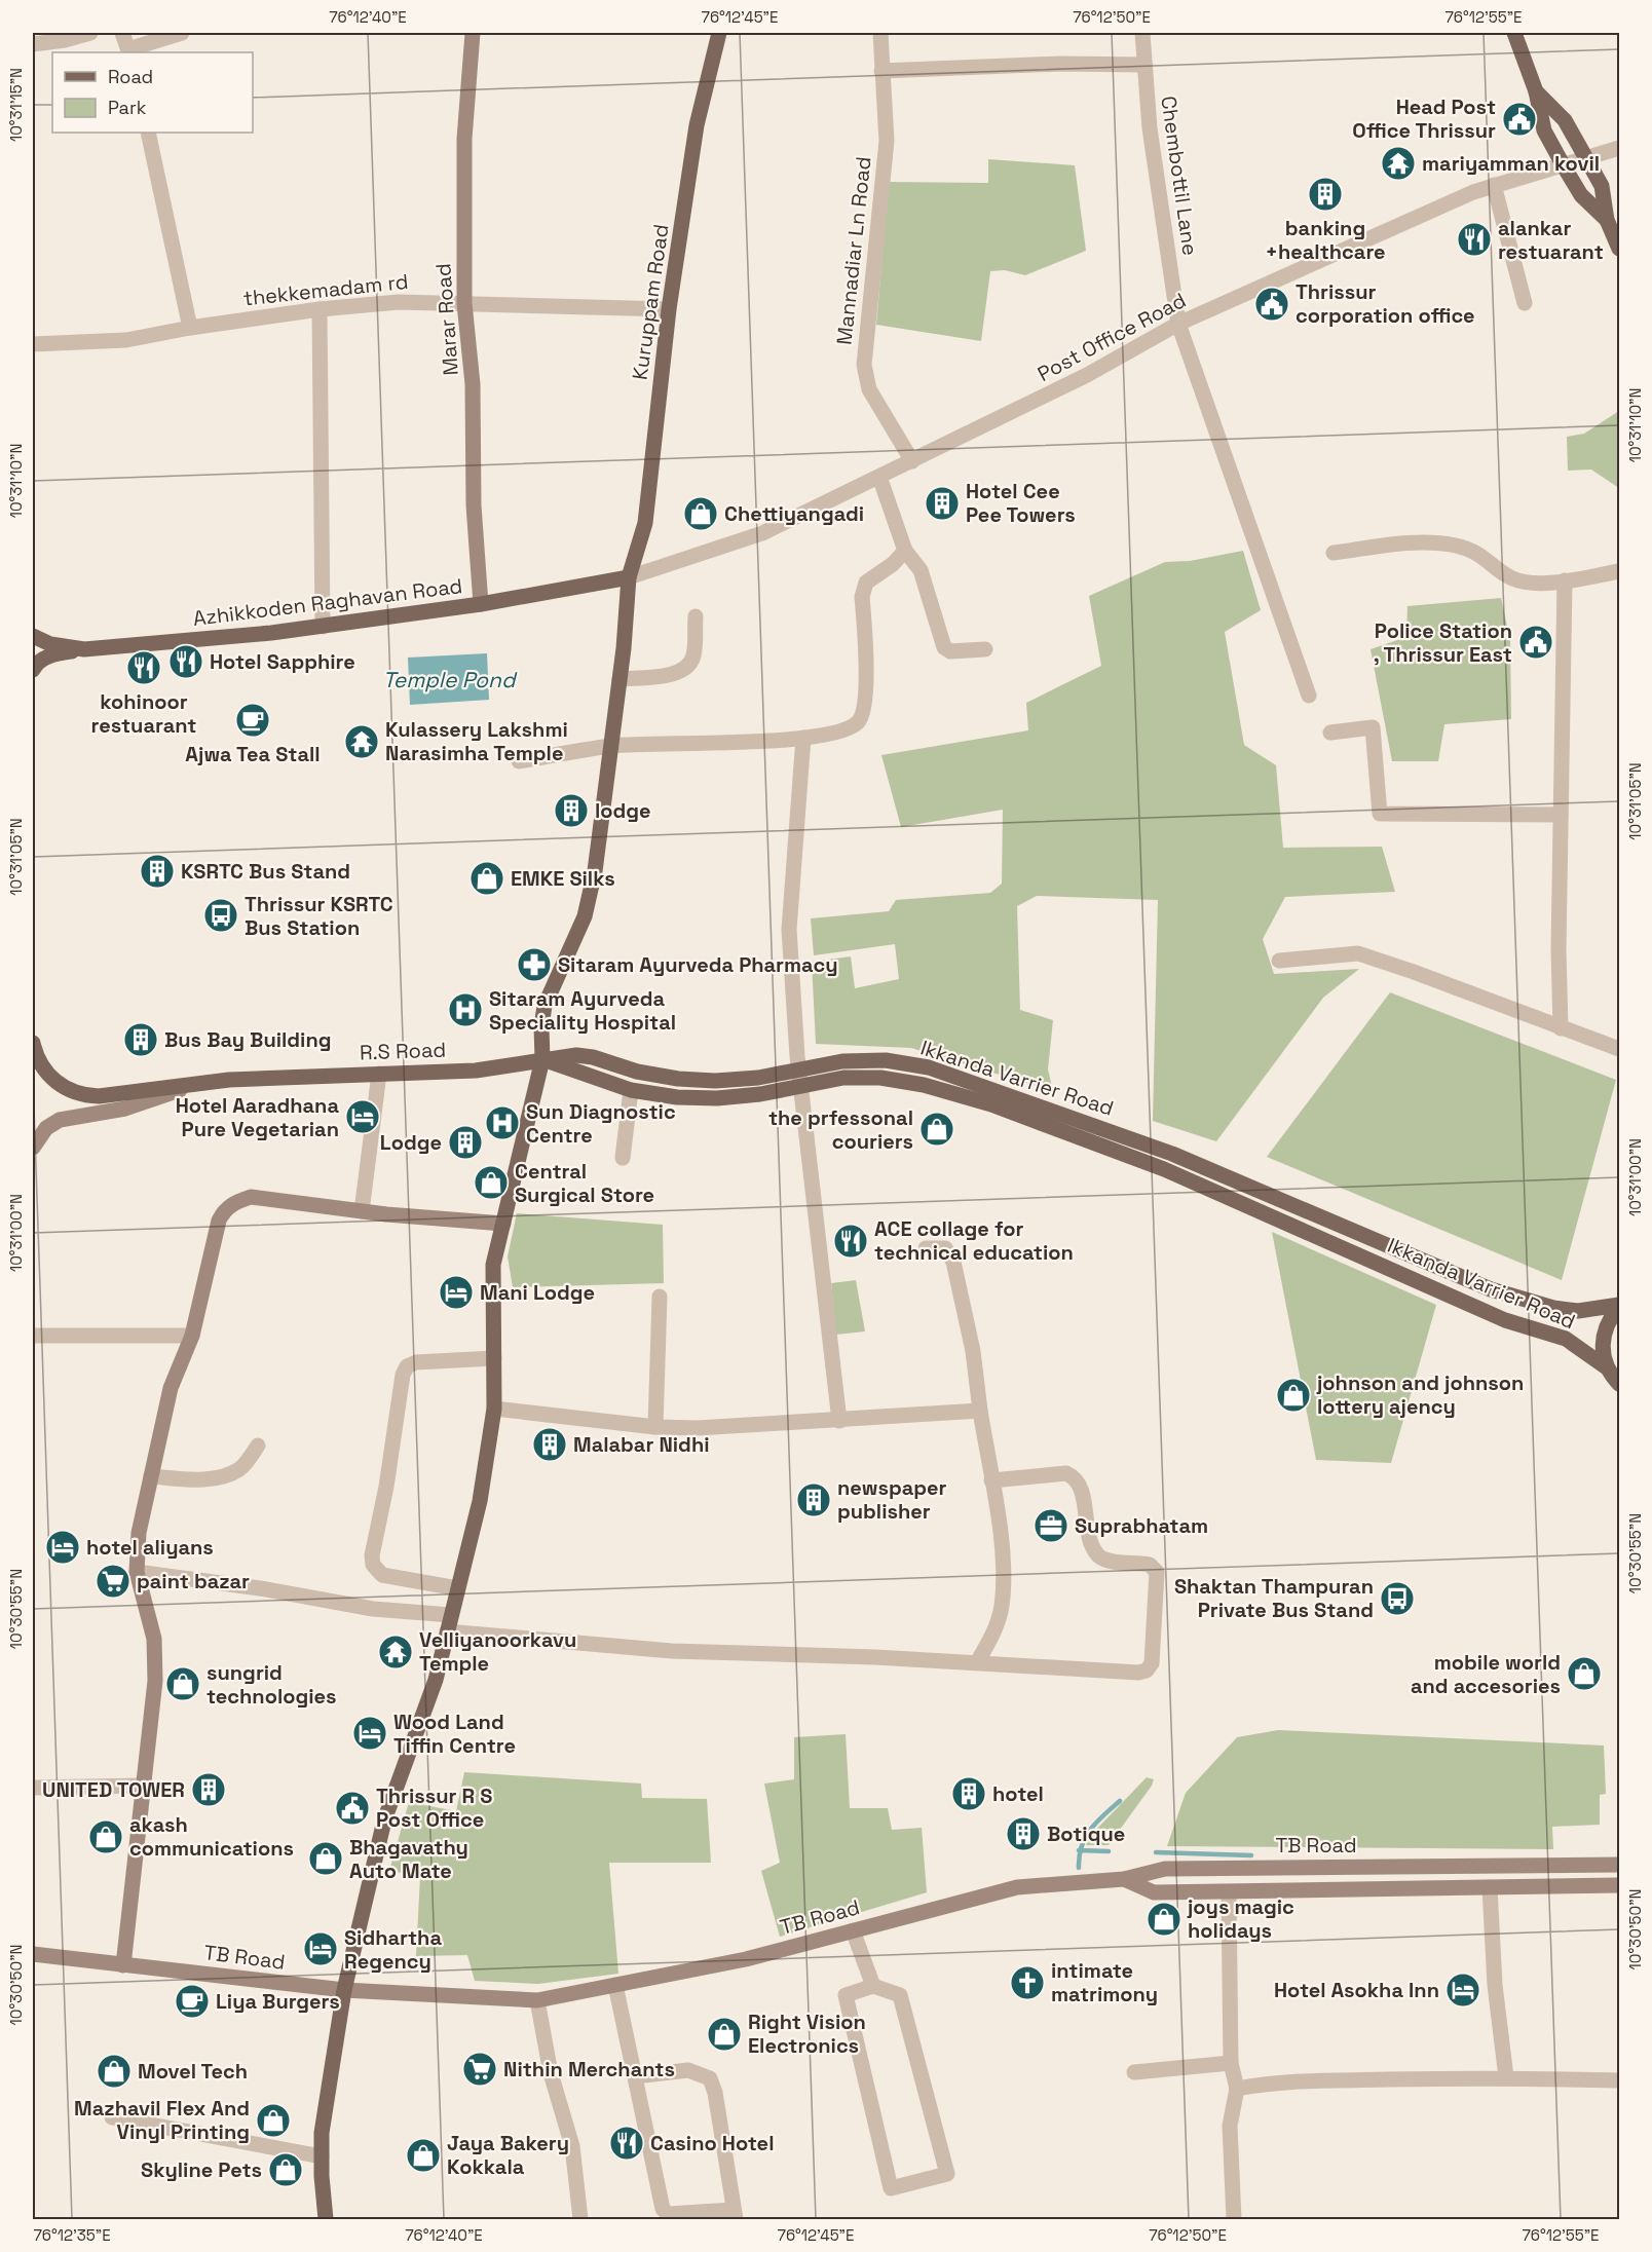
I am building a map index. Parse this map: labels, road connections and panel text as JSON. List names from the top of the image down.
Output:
{
  "streets": {
    "main road": [
      "Kuruppam Road",
      "Azhikkoden Raghavan Road",
      "R.S Road",
      "Ikkanda Varrier Road"
    ],
    "street": [
      "Chembottil Lane",
      "Mannadiar Ln Road",
      "thekkemadam rd",
      "Marar Road",
      "Post Office Road",
      "TB Road"
    ]
  },
  "crossings": [
    ["Chembottil Lane", "Post Office Road"],
    ["Mannadiar Ln Road", "Post Office Road"],
    ["thekkemadam rd", "Kuruppam Road"],
    ["thekkemadam rd", "Marar Road"],
    ["Kuruppam Road", "Post Office Road"],
    ["Kuruppam Road", "Azhikkoden Raghavan Road"],
    ["Kuruppam Road", "R.S Road"],
    ["Kuruppam Road", "Ikkanda Varrier Road"],
    ["Kuruppam Road", "TB Road"],
    ["Marar Road", "Azhikkoden Raghavan Road"],
    ["Post Office Road", "Azhikkoden Raghavan Road"],
    ["R.S Road", "Ikkanda Varrier Road"]
  ],
  "water": ["Temple Pond"],
  "places": {
    "public building": [
      "Head Post Office Thrissur",
      "Thrissur corporation office",
      "Police Station , Thrissur East",
      "Thrissur R S Post Office"
    ],
    "temple": ["mariyamman kovil", "Kulassery Lakshmi Narasimha Temple", "Velliyanoorkavu Temple"],
    "building": [
      "banking +healthcare",
      "Hotel Cee Pee Towers",
      "lodge",
      "KSRTC Bus Stand",
      "Bus Bay Building",
      "Lodge",
      "Malabar Nidhi",
      "newspaper publisher",
      "UNITED TOWER",
      "hotel",
      "Botique"
    ],
    "restaurant": [
      "alankar restuarant",
      "Hotel Sapphire",
      "kohinoor restuarant",
      "ACE collage for technical education",
      "Casino Hotel"
    ],
    "shop": [
      "Chettiyangadi",
      "EMKE Silks",
      "the prfessonal couriers",
      "Central Surgical Store",
      "johnson and johnson lottery ajency",
      "mobile world and accesories",
      "sungrid technologies",
      "akash communications",
      "Bhagavathy Auto Mate",
      "joys magic holidays",
      "Right Vision Electronics",
      "Movel Tech",
      "Mazhavil Flex And Vinyl Printing",
      "Jaya Bakery Kokkala",
      "Skyline Pets"
    ],
    "cafe": ["Ajwa Tea Stall", "Liya Burgers"],
    "bus stop": ["Thrissur KSRTC Bus Station", "Shaktan Thampuran Private Bus Stand"],
    "pharmacy": ["Sitaram Ayurveda Pharmacy"],
    "hospital": ["Sitaram Ayurveda Speciality Hospital", "Sun Diagnostic Centre"],
    "hotel": [
      "Hotel Aaradhana Pure Vegetarian",
      "Mani Lodge",
      "hotel aliyans",
      "Wood Land Tiffin Centre",
      "Sidhartha Regency",
      "Hotel Asokha Inn"
    ],
    "office": ["Suprabhatam"],
    "supermarket": ["paint bazar", "Nithin Merchants"],
    "church": ["intimate matrimony"]
  },
  "legend": ["Road", "Park"],
  "coordinates": [
    "76°12'40\"E",
    "76°12'45\"E",
    "76°12'50\"E",
    "76°12'55\"E",
    "10°31'15\"N",
    "10°31'10\"N",
    "10°31'05\"N",
    "10°31'00\"N",
    "10°30'55\"N",
    "10°30'50\"N",
    "76°12'35\"E"
  ]
}
